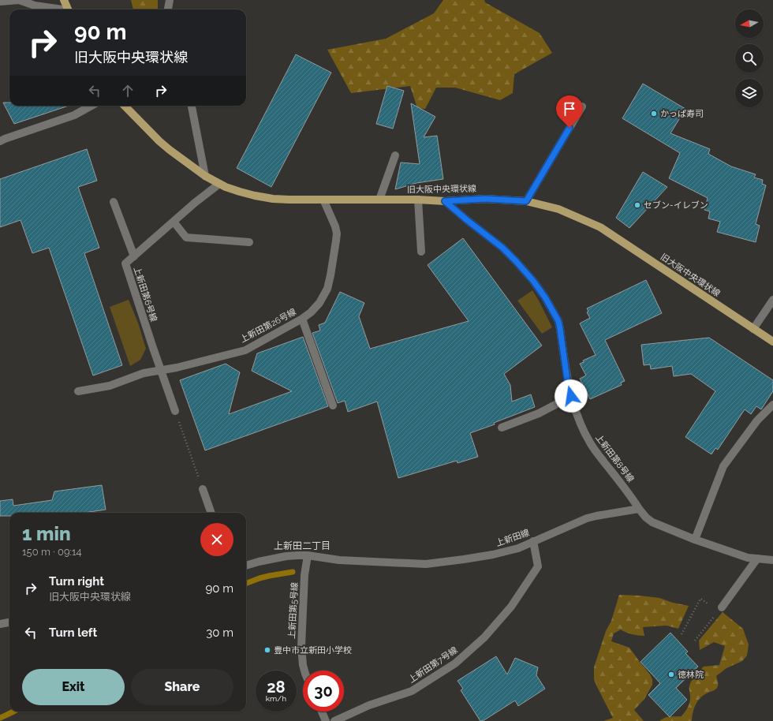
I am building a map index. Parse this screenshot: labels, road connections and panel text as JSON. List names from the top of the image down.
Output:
{
  "streets": {
    "main road": ["旧大阪中央環状線"],
    "street": [
      "上新田第6号線",
      "上新田第26号線",
      "上新田第8号線",
      "上新田線",
      "上新田第5号線",
      "上新田第7号線"
    ]
  },
  "crossings": [
    ["旧大阪中央環状線", "上新田第6号線"],
    ["旧大阪中央環状線", "上新田第26号線"],
    ["旧大阪中央環状線", "上新田第8号線"],
    ["上新田第6号線", "上新田第26号線"],
    ["上新田第8号線", "上新田線"],
    ["上新田線", "上新田第5号線"],
    ["上新田線", "上新田第7号線"]
  ],
  "districts": ["上新田二丁目"],
  "places": [
    "かっぱ寿司",
    "セブン-イレブン",
    "豊中市立新田小学校",
    "徳林院"
  ],
  "north": "left",
  "page": {
    "turn": ["90 m", "旧大阪中央環状線"],
    "heading": ["1 min", "150 m · 09:14"],
    "list": [
      {
        "name": "Turn right",
        "note": "旧大阪中央環状線",
        "value": "90 m"
      },
      {
        "name": "Turn left",
        "value": "30 m"
      }
    ],
    "buttons": ["Exit", "Share"],
    "speed": "28 km/h",
    "limit": "30"
  }
}
